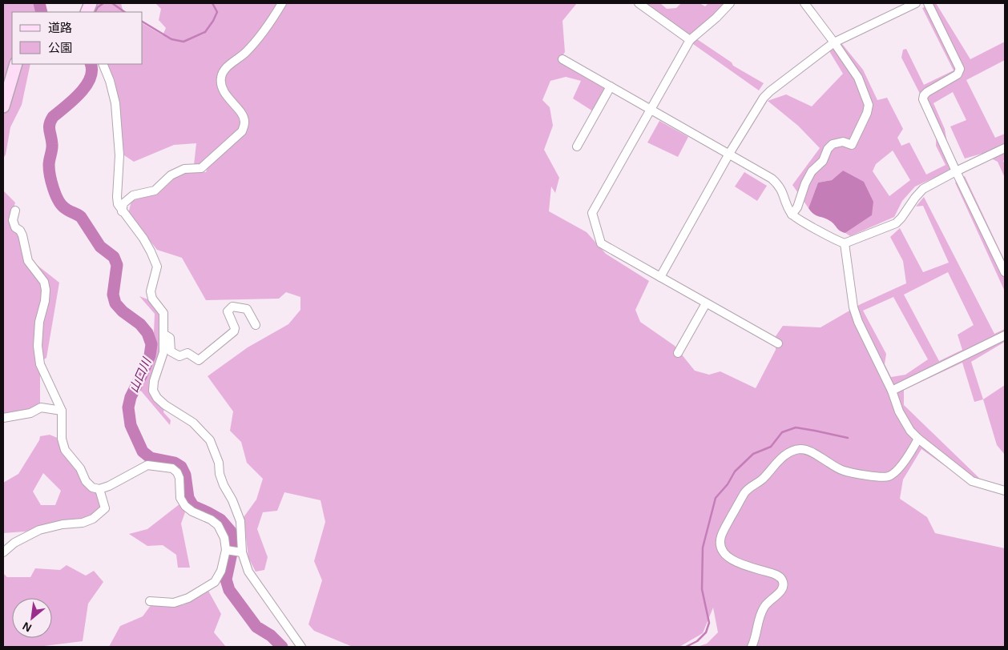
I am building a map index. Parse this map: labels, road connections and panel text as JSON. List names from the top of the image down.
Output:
{
  "water": ["山口川"],
  "legend": ["道路", "公園"],
  "north": "bottom left"
}
